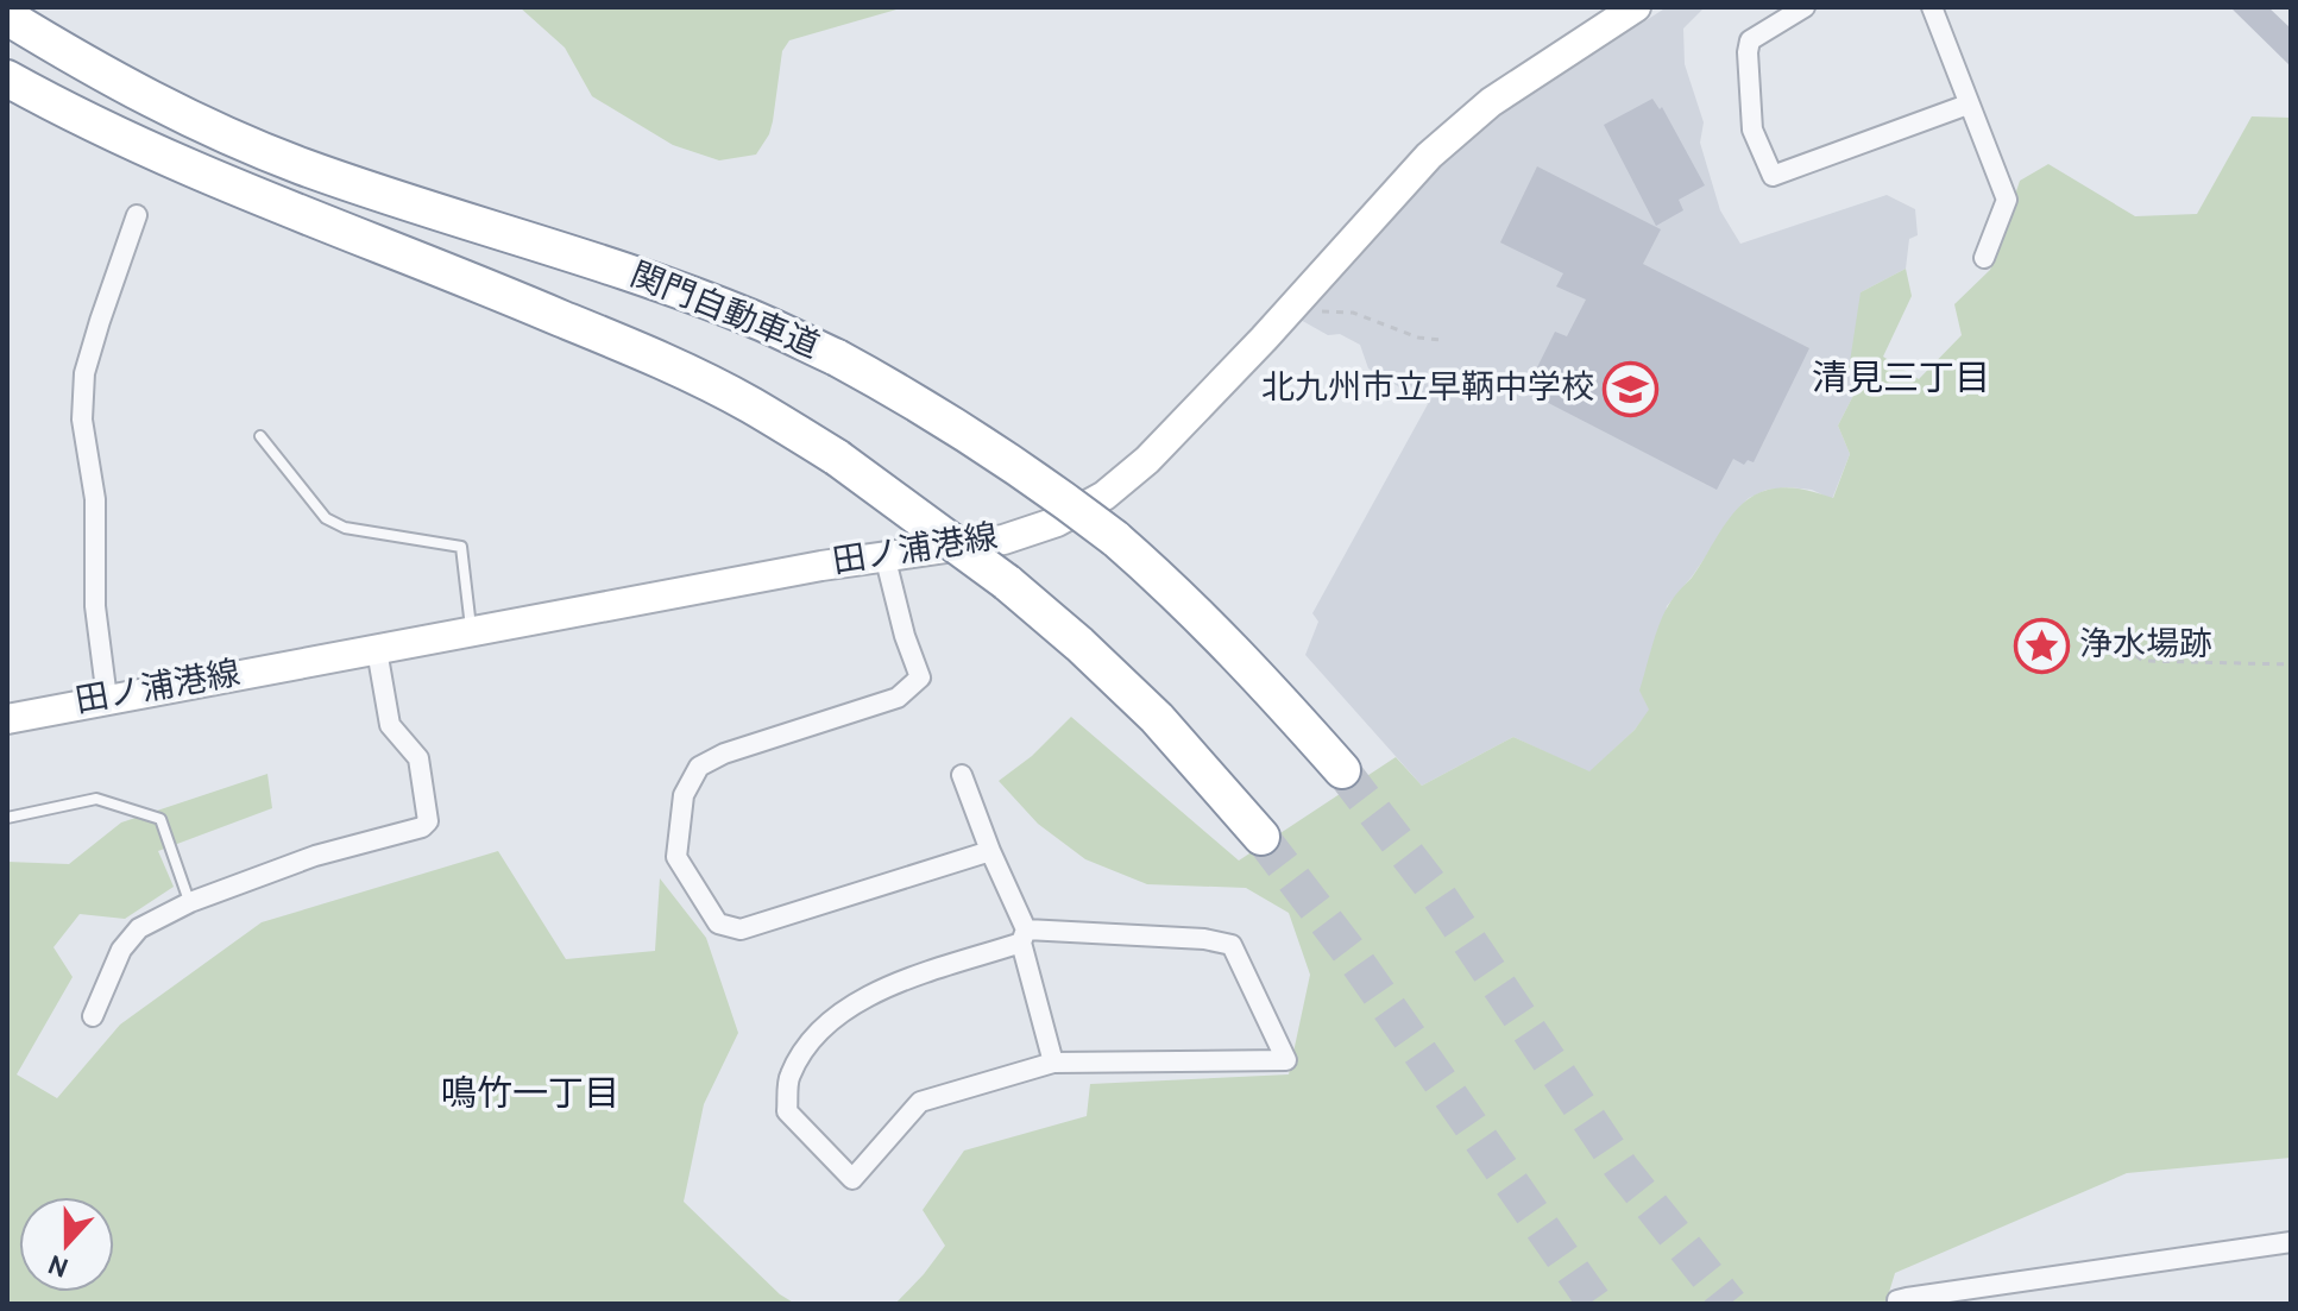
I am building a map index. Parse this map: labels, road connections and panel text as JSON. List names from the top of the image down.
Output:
{
  "streets": {
    "highway": ["関門自動車道"],
    "main road": ["田ノ浦港線"]
  },
  "districts": ["清見三丁目", "鳴竹一丁目"],
  "places": {
    "school or university": ["北九州市立早鞆中学校"],
    "place": ["浄水場跡"]
  },
  "north": "bottom"
}
